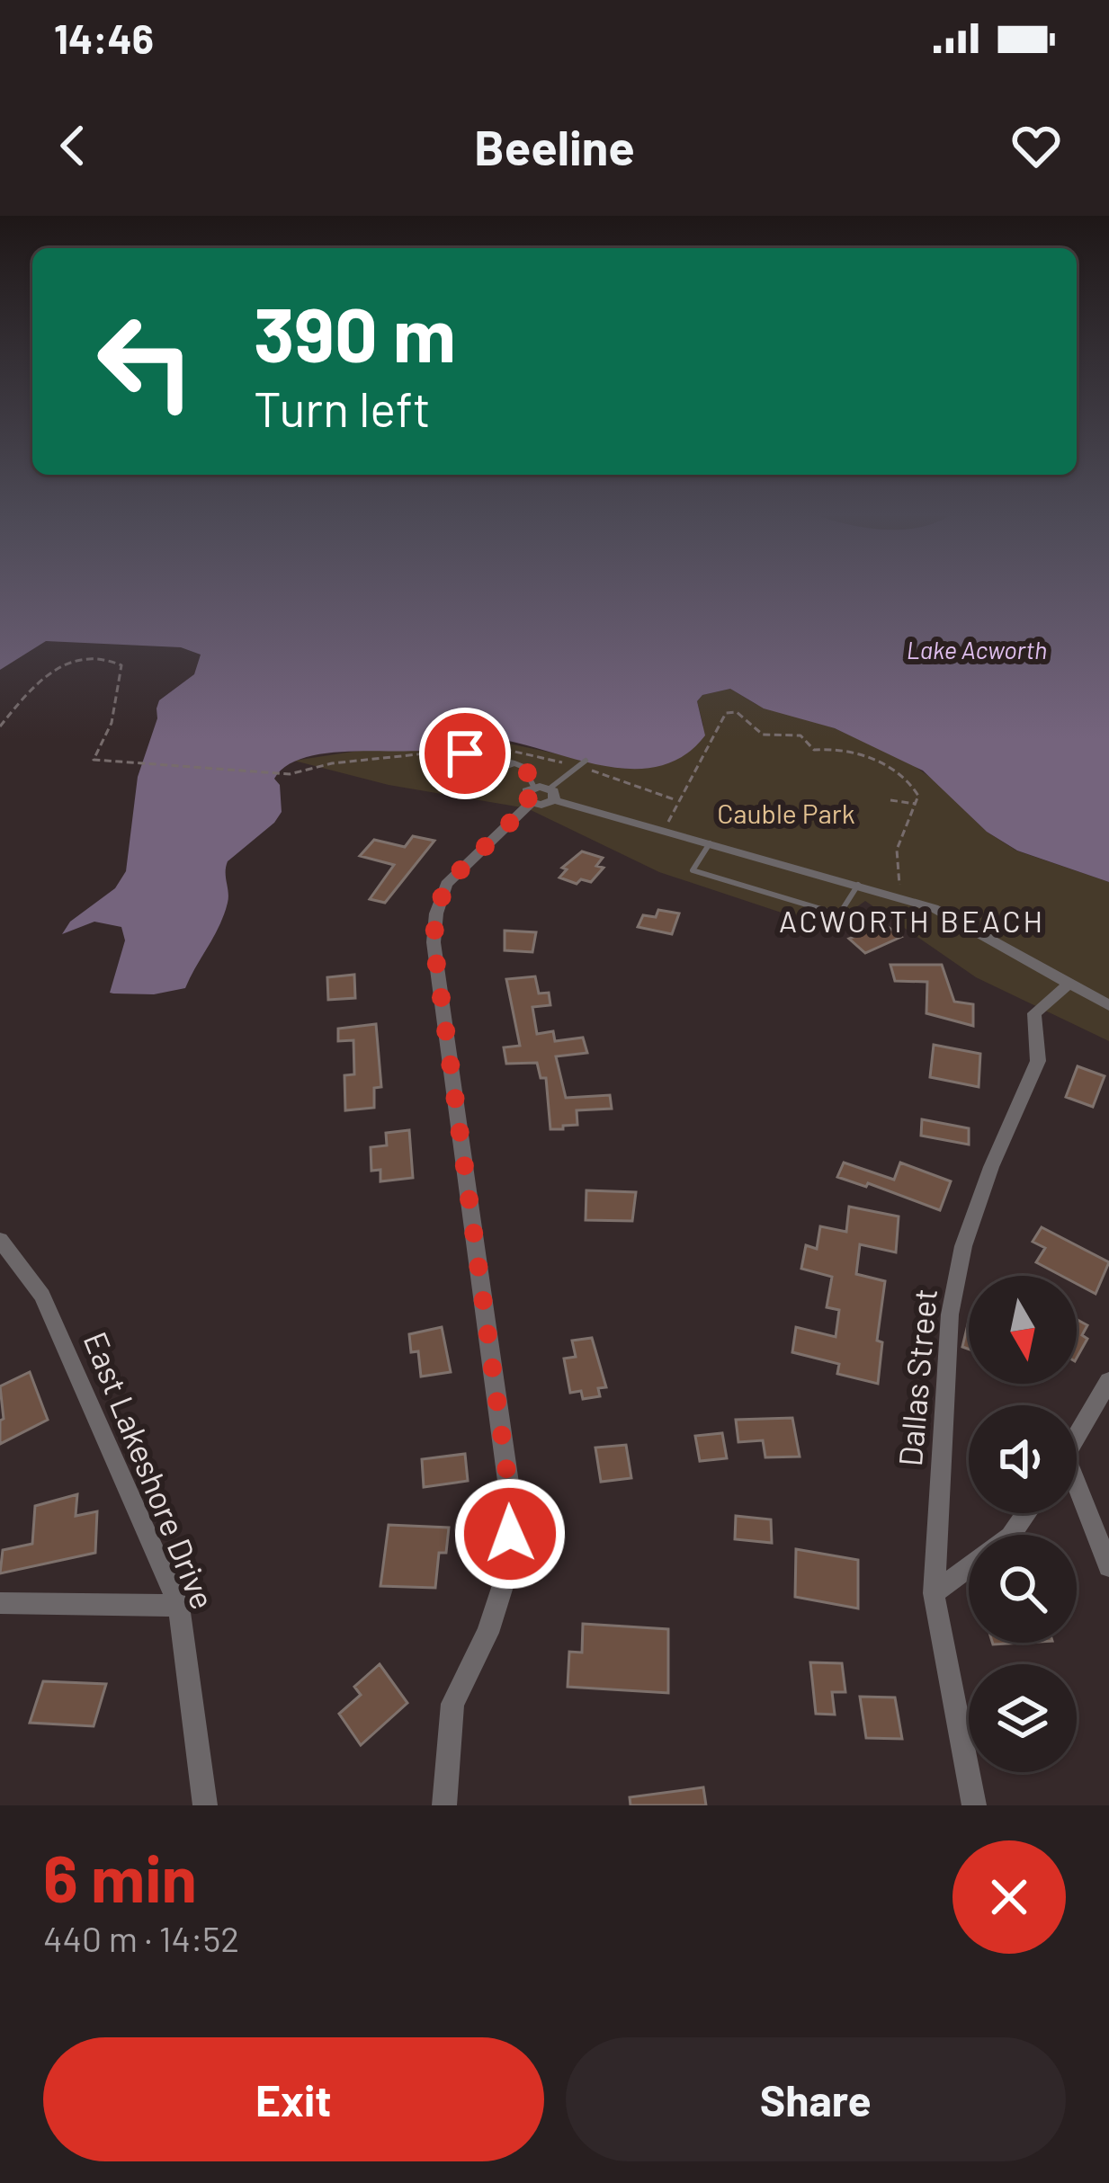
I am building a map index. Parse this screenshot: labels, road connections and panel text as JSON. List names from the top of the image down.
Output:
{
  "streets": {
    "street": ["Dallas Street", "East Lakeshore Drive"]
  },
  "districts": ["ACWORTH BEACH"],
  "water": ["Lake Acworth"],
  "parks": ["Cauble Park"],
  "north": "bottom",
  "page": {
    "status": "14:46",
    "header": "Beeline",
    "turn": ["390 m", "Turn left"],
    "heading": ["6 min", "440 m · 14:52"],
    "buttons": ["Exit", "Share"]
  }
}
